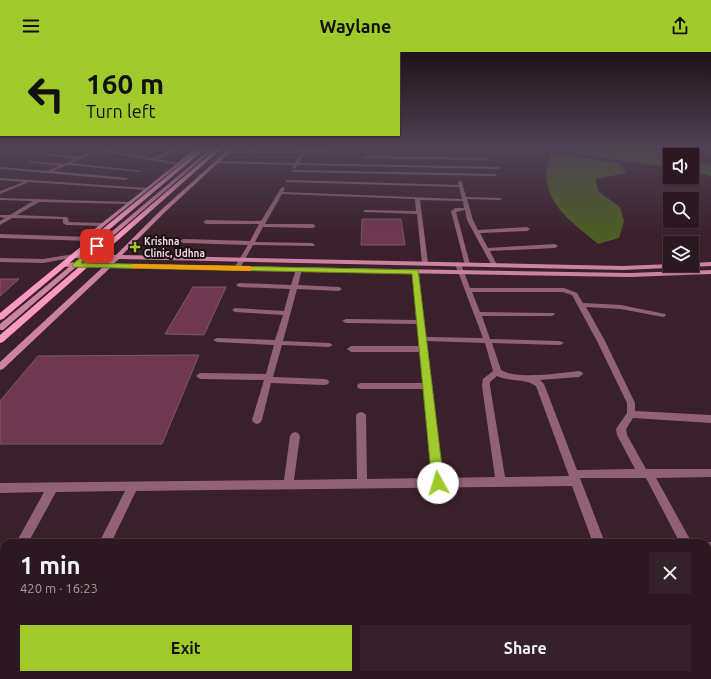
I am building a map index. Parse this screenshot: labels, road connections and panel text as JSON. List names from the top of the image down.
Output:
{
  "places": {
    "health": ["Krishna Clinic, Udhna"]
  },
  "page": {
    "header": "Waylane",
    "turn": ["160 m", "Turn left"],
    "heading": ["1 min", "420 m · 16:23"],
    "buttons": ["Exit", "Share"]
  }
}
